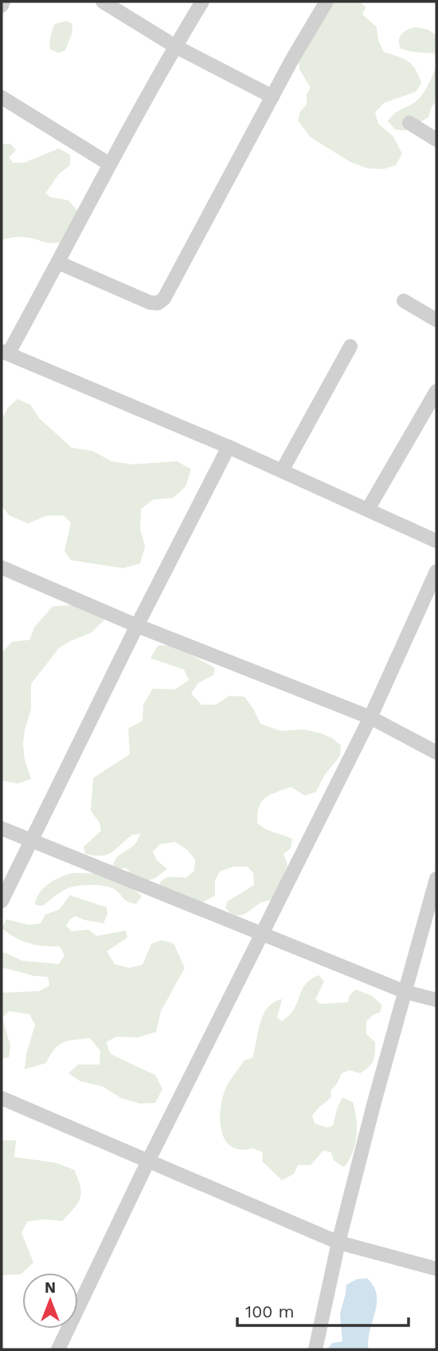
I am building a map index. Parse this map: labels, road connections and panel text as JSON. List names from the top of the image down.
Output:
{
  "scale_bar": "100 m",
  "north": "top"
}
